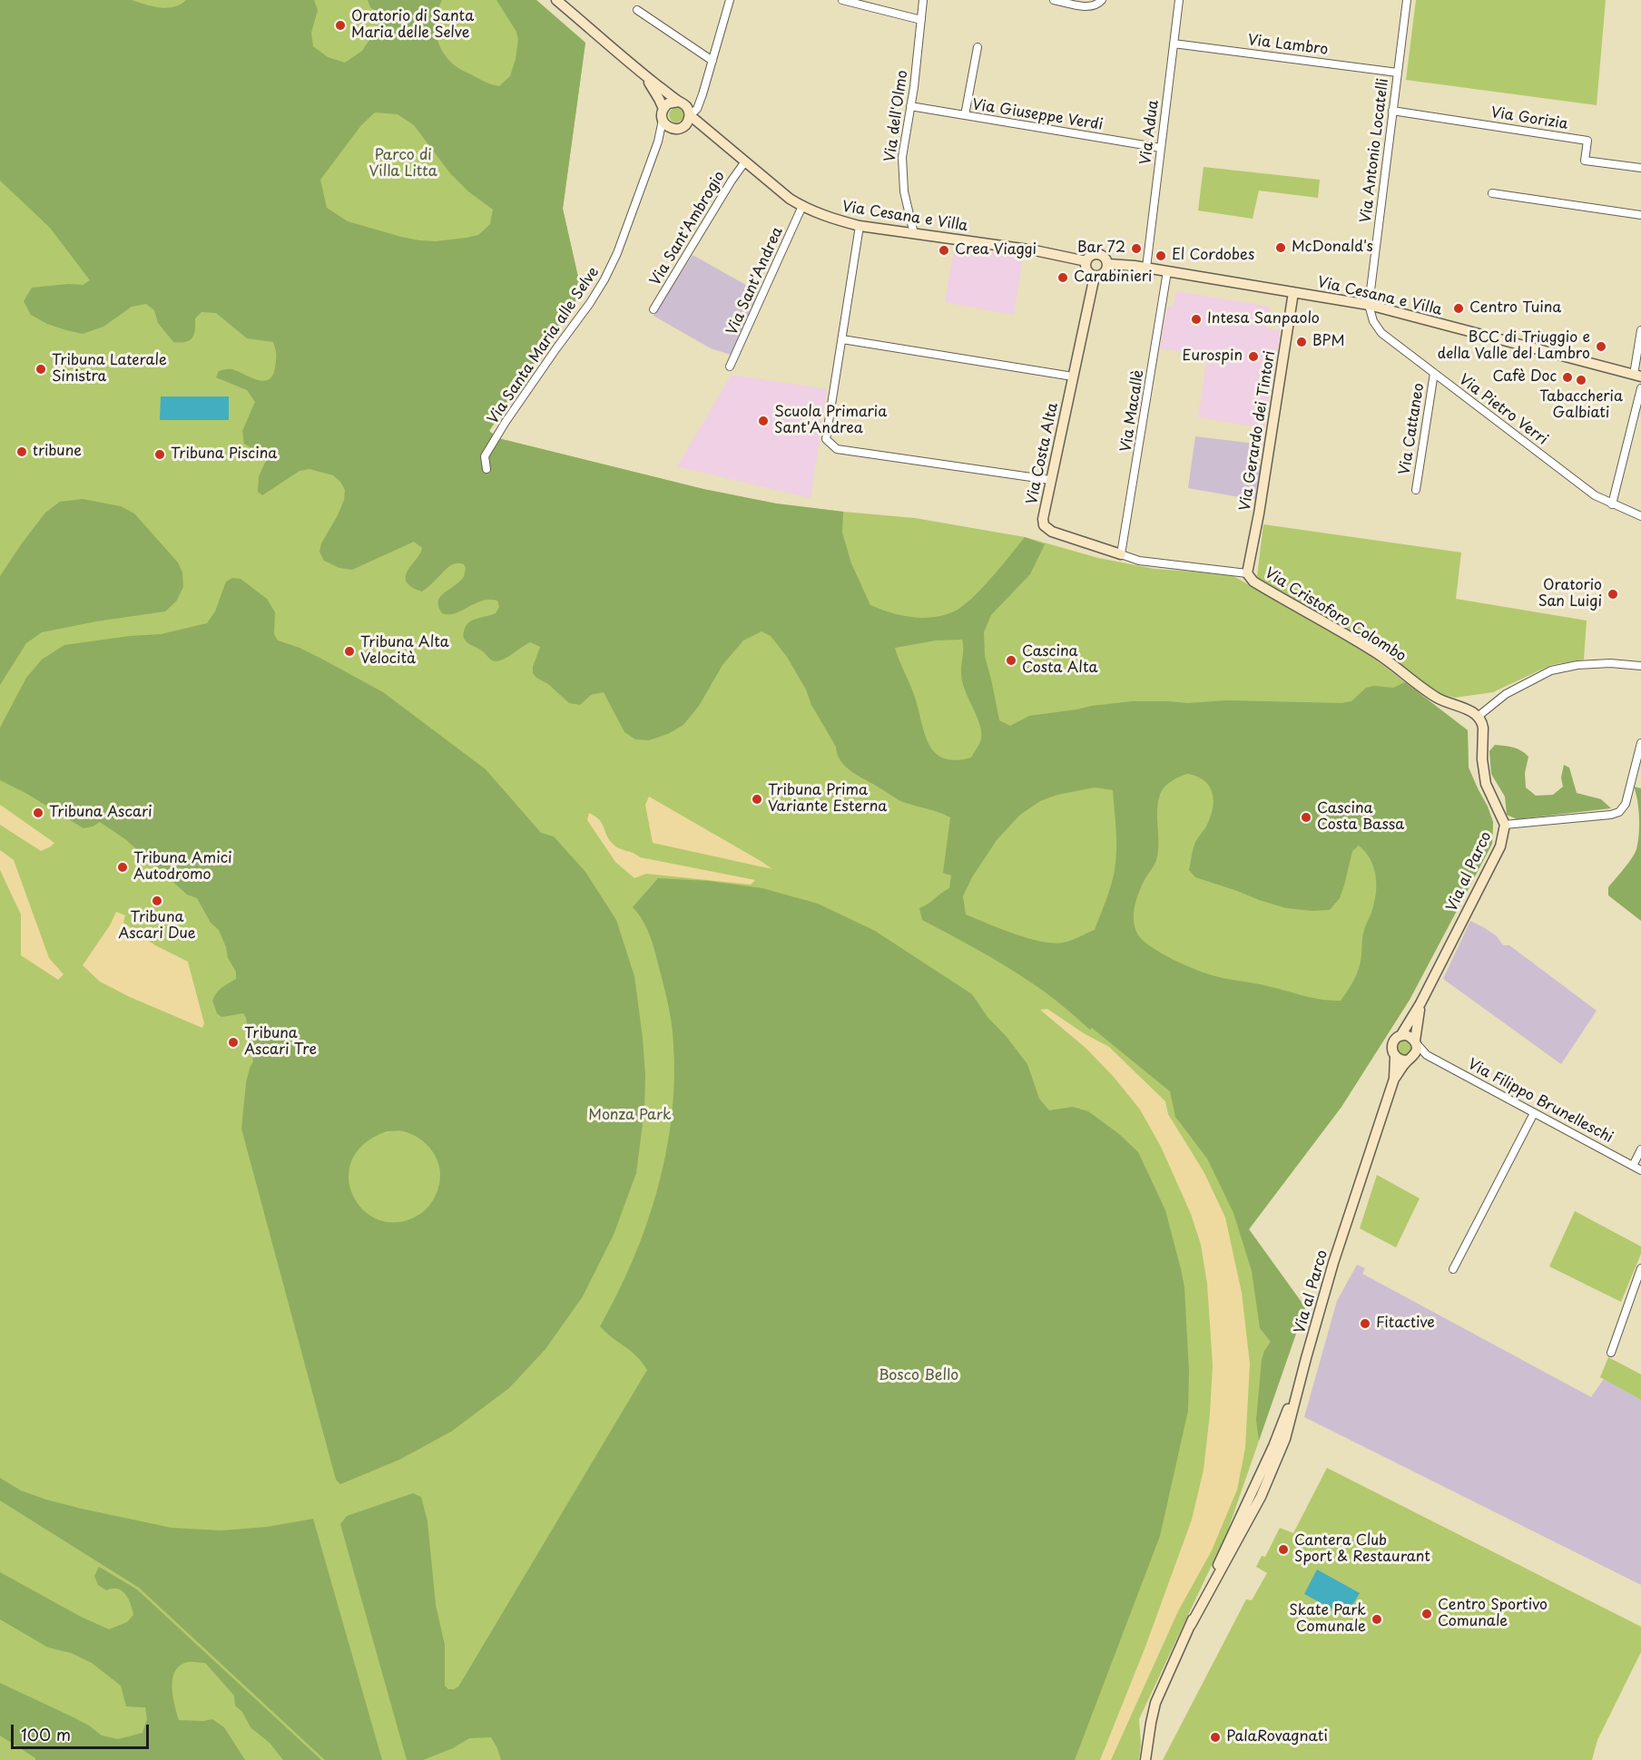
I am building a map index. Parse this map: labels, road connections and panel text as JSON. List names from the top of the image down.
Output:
{
  "streets": {
    "street": [
      "Via Lambro",
      "Via Giuseppe Verdi",
      "Via dell'Olmo",
      "Via Gorizia",
      "Via Adua",
      "Via Antonio Locatelli",
      "Via Cesana e Villa",
      "Via Sant'Ambrogio",
      "Via Sant'Andrea",
      "Via Santa Maria alle Selve",
      "Via Pietro Verri",
      "Via Macallè",
      "Via Cattaneo",
      "Via Gerardo dei Tintori",
      "Via Costa Alta",
      "Via Cristoforo Colombo",
      "Via al Parco",
      "Via Filippo Brunelleschi"
    ]
  },
  "crossings": [
    ["Via Lambro", "Via Adua"],
    ["Via Lambro", "Via Antonio Locatelli"],
    ["Via Giuseppe Verdi", "Via dell'Olmo"],
    ["Via Giuseppe Verdi", "Via Adua"],
    ["Via dell'Olmo", "Via Cesana e Villa"],
    ["Via Gorizia", "Via Antonio Locatelli"],
    ["Via Adua", "Via Cesana e Villa"],
    ["Via Antonio Locatelli", "Via Cesana e Villa"],
    ["Via Antonio Locatelli", "Via Pietro Verri"],
    ["Via Cesana e Villa", "Via Sant'Ambrogio"],
    ["Via Cesana e Villa", "Via Sant'Andrea"],
    ["Via Cesana e Villa", "Via Santa Maria alle Selve"],
    ["Via Cesana e Villa", "Via Pietro Verri"],
    ["Via Cesana e Villa", "Via Macallè"],
    ["Via Cesana e Villa", "Via Gerardo dei Tintori"],
    ["Via Cesana e Villa", "Via Costa Alta"],
    ["Via Pietro Verri", "Via Cattaneo"],
    ["Via Macallè", "Via Costa Alta"],
    ["Via Gerardo dei Tintori", "Via Costa Alta"],
    ["Via Gerardo dei Tintori", "Via Cristoforo Colombo"],
    ["Via Costa Alta", "Via Cristoforo Colombo"],
    ["Via Cristoforo Colombo", "Via al Parco"],
    ["Via al Parco", "Via Filippo Brunelleschi"]
  ],
  "parks": ["Parco di Villa Litta", "Monza Park", "Bosco Bello"],
  "places": [
    "Oratorio di Santa Maria delle Selve",
    "McDonald's",
    "Bar 72",
    "Crea Viaggi",
    "El Cordobes",
    "Carabinieri",
    "Centro Tuina",
    "Intesa Sanpaolo",
    "BPM",
    "BCC di Triuggio e della Valle del Lambro",
    "Eurospin",
    "Tribuna Laterale Sinistra",
    "Cafè Doc",
    "Tabaccheria Galbiati",
    "Scuola Primaria Sant'Andrea",
    "tribune",
    "Tribuna Piscina",
    "Oratorio San Luigi",
    "Tribuna Alta Velocità",
    "Cascina Costa Alta",
    "Tribuna Prima Variante Esterna",
    "Tribuna Ascari",
    "Cascina Costa Bassa",
    "Tribuna Amici Autodromo",
    "Tribuna Ascari Due",
    "Tribuna Ascari Tre",
    "Fitactive",
    "Cantera Club Sport & Restaurant",
    "Centro Sportivo Comunale",
    "Skate Park Comunale",
    "PalaRovagnati"
  ],
  "scale_bar": "100 m"
}
